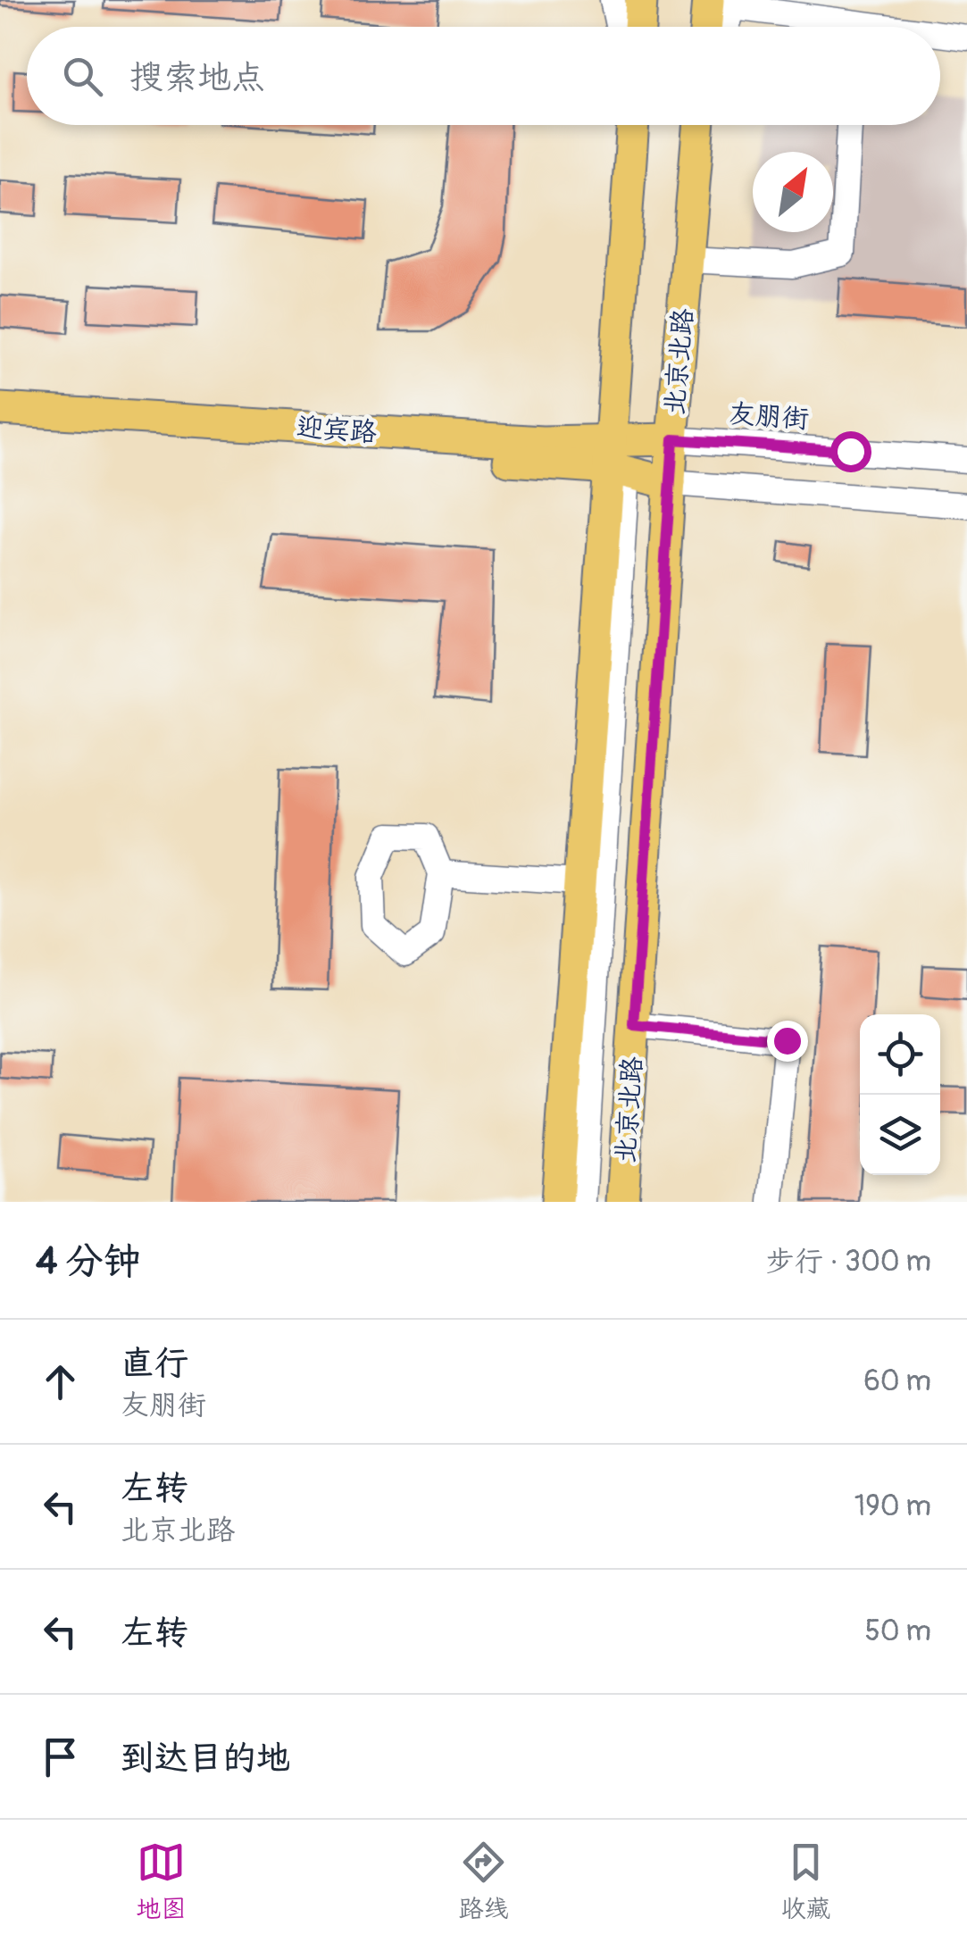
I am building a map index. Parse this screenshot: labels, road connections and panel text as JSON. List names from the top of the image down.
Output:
{
  "streets": {
    "main road": ["北京北路", "迎宾路"],
    "street": ["友朋街"]
  },
  "crossings": [
    ["北京北路", "友朋街"],
    ["北京北路", "迎宾路"],
    ["友朋街", "迎宾路"]
  ],
  "north": "top right",
  "page": {
    "search": "搜索地点",
    "heading": ["4 分钟", "步行 · 300 m"],
    "list": [
      ["直行", "友朋街", "60 m"],
      ["左转", "北京北路", "190 m"],
      ["左转", "50 m"],
      "到达目的地"
    ],
    "nav": ["地图", "路线", "收藏"]
  }
}
